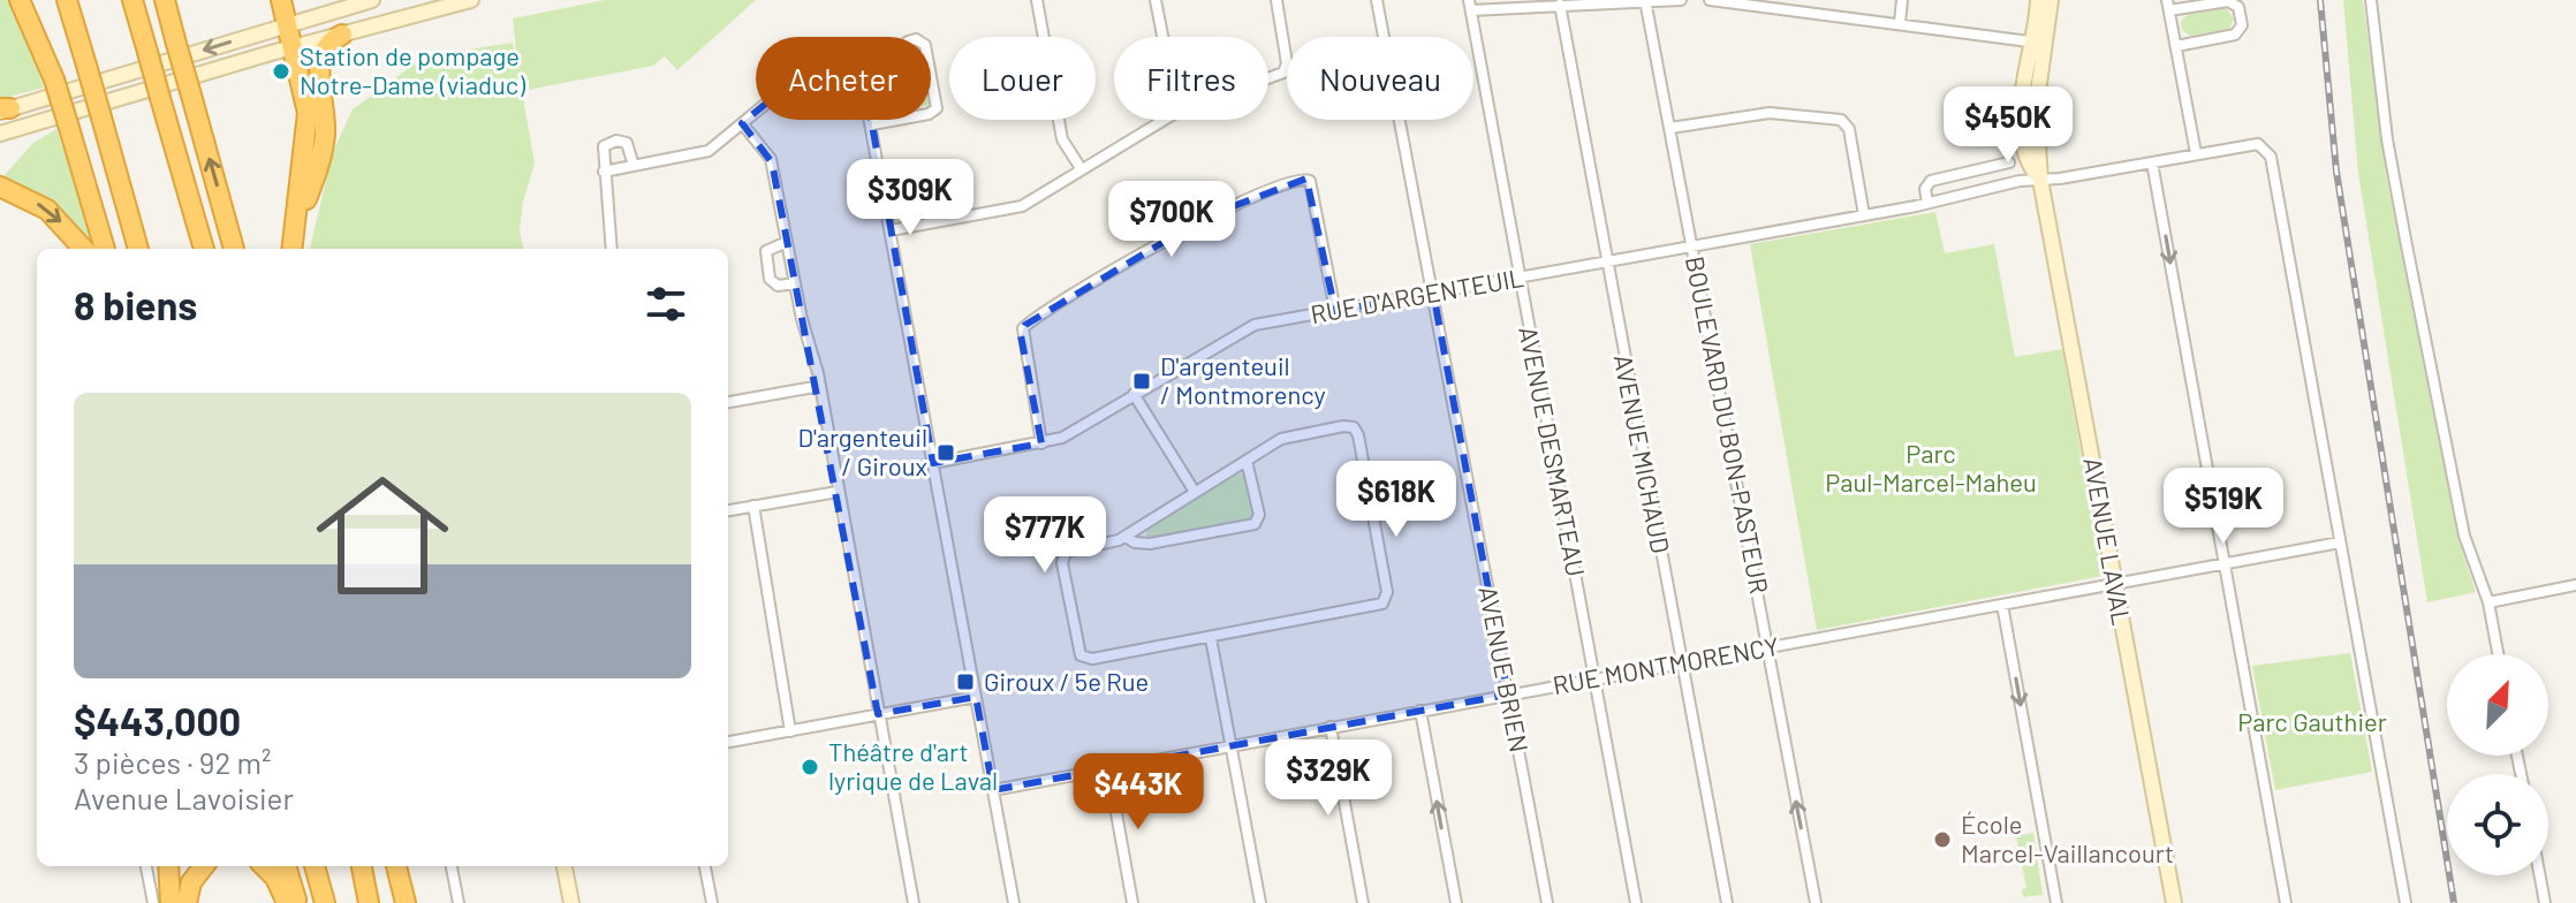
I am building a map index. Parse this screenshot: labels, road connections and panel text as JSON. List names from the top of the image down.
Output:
{
  "streets": {
    "street": [
      "RUE D'ARGENTEUIL",
      "BOULEVARD DU BON-PASTEUR",
      "AVENUE DESMARTEAU",
      "AVENUE MICHAUD",
      "AVENUE LAVAL",
      "RUE MONTMORENCY",
      "AVENUE BRIEN"
    ]
  },
  "crossings": [
    ["RUE D'ARGENTEUIL", "BOULEVARD DU BON-PASTEUR"],
    ["RUE D'ARGENTEUIL", "AVENUE DESMARTEAU"],
    ["RUE D'ARGENTEUIL", "AVENUE MICHAUD"],
    ["RUE D'ARGENTEUIL", "AVENUE LAVAL"],
    ["RUE D'ARGENTEUIL", "RUE MONTMORENCY"],
    ["RUE D'ARGENTEUIL", "AVENUE BRIEN"],
    ["BOULEVARD DU BON-PASTEUR", "RUE MONTMORENCY"],
    ["AVENUE DESMARTEAU", "RUE MONTMORENCY"],
    ["AVENUE MICHAUD", "RUE MONTMORENCY"],
    ["AVENUE LAVAL", "RUE MONTMORENCY"],
    ["RUE MONTMORENCY", "AVENUE BRIEN"]
  ],
  "parks": ["Parc Paul-Marcel-Maheu", "Parc Gauthier"],
  "places": {
    "other": ["Station de pompage Notre-Dame (viaduc)", "Théâtre d'art lyrique de Laval", "École Marcel-Vaillancourt"],
    "transit": ["D'argenteuil / Montmorency", "D'argenteuil / Giroux", "Giroux / 5e Rue"]
  },
  "north": "top right",
  "page": {
    "chip": [
      "Acheter",
      "Louer",
      "Filtres",
      "Nouveau"
    ],
    "price": [
      "$450K",
      "$309K",
      "$700K",
      "$618K",
      "$519K",
      "$777K",
      "$329K",
      "$443K"
    ],
    "heading": "8 biens",
    "list": [
      {
        "name": "$443,000",
        "note": "3 pièces · 92 m² · Avenue Lavoisier"
      }
    ]
  }
}
